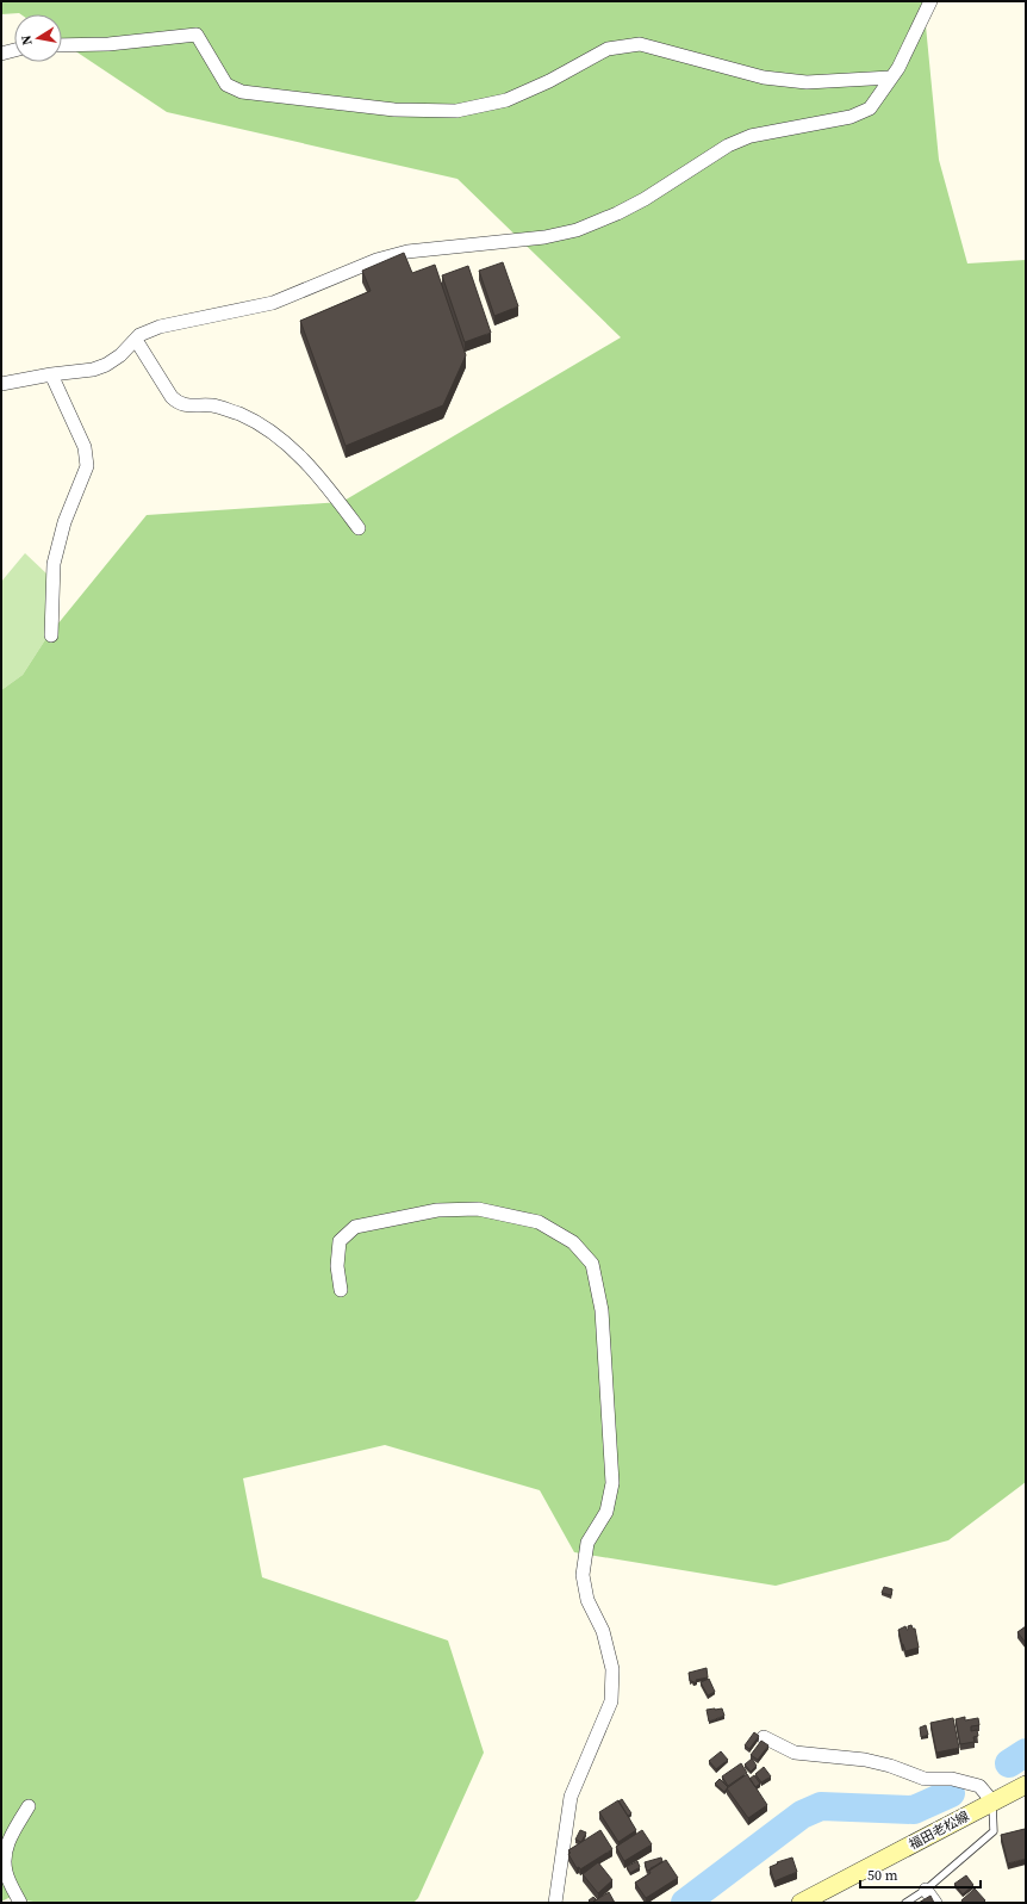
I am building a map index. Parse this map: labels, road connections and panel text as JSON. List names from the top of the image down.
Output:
{
  "streets": {
    "main road": ["福田老松線"]
  },
  "scale_bar": "50 m",
  "north": "left"
}
